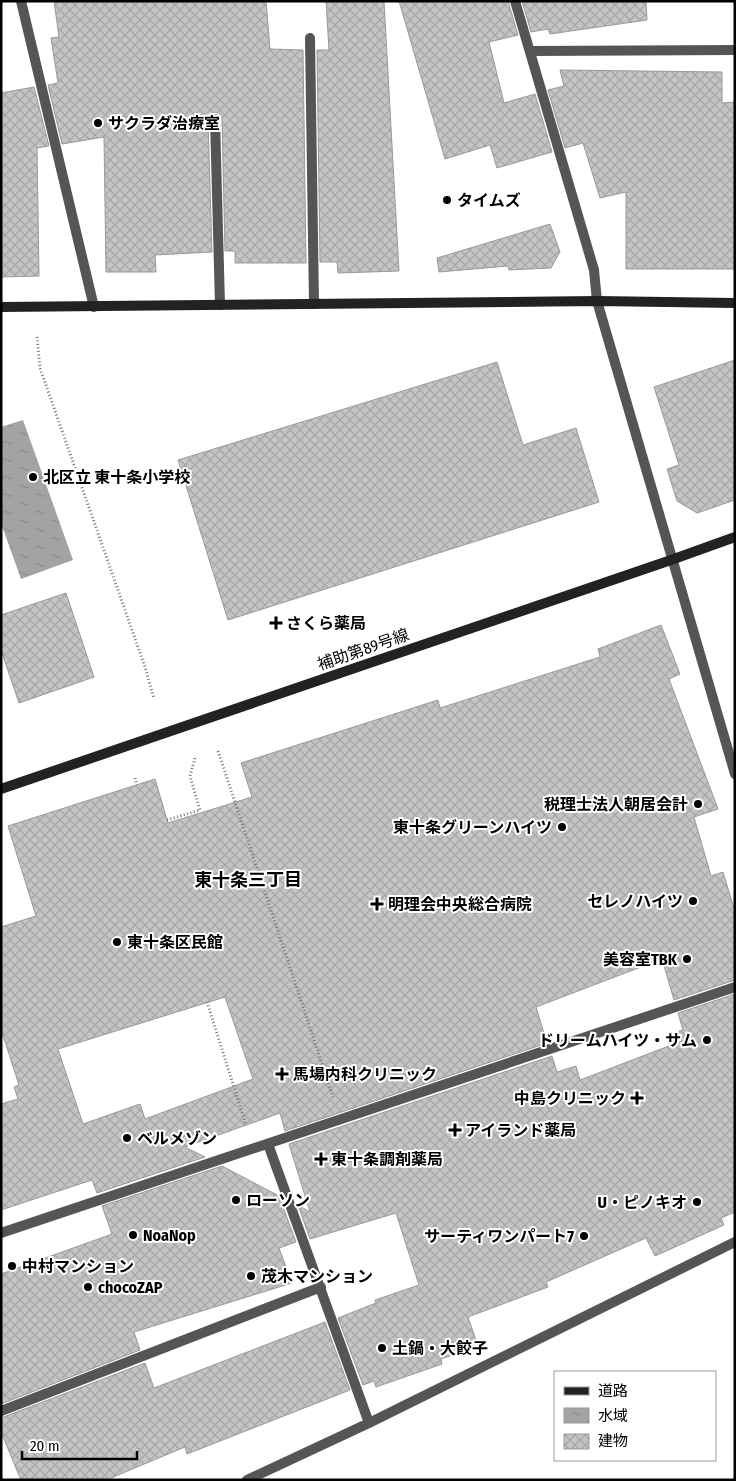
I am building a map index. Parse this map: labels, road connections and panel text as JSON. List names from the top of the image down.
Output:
{
  "streets": {
    "street": ["補助第89号線"]
  },
  "districts": ["東十条三丁目"],
  "places": {
    "other": [
      "サクラダ治療室",
      "タイムズ",
      "北区立 東十条小学校",
      "税理士法人朝居会計",
      "東十条グリーンハイツ",
      "セレノハイツ",
      "東十条区民館",
      "美容室TBK",
      "ドリームハイツ・サム",
      "ベルメゾン",
      "ローソン",
      "U・ピノキオ",
      "NoaNop",
      "サーティワンパート7",
      "中村マンション",
      "茂木マンション",
      "chocoZAP",
      "土鍋・大餃子"
    ],
    "health": [
      "さくら薬局",
      "明理会中央総合病院",
      "馬場内科クリニック",
      "中島クリニック",
      "アイランド薬局",
      "東十条調剤薬局"
    ]
  },
  "legend": ["道路", "水域", "建物"],
  "scale_bar": "20 m"
}
